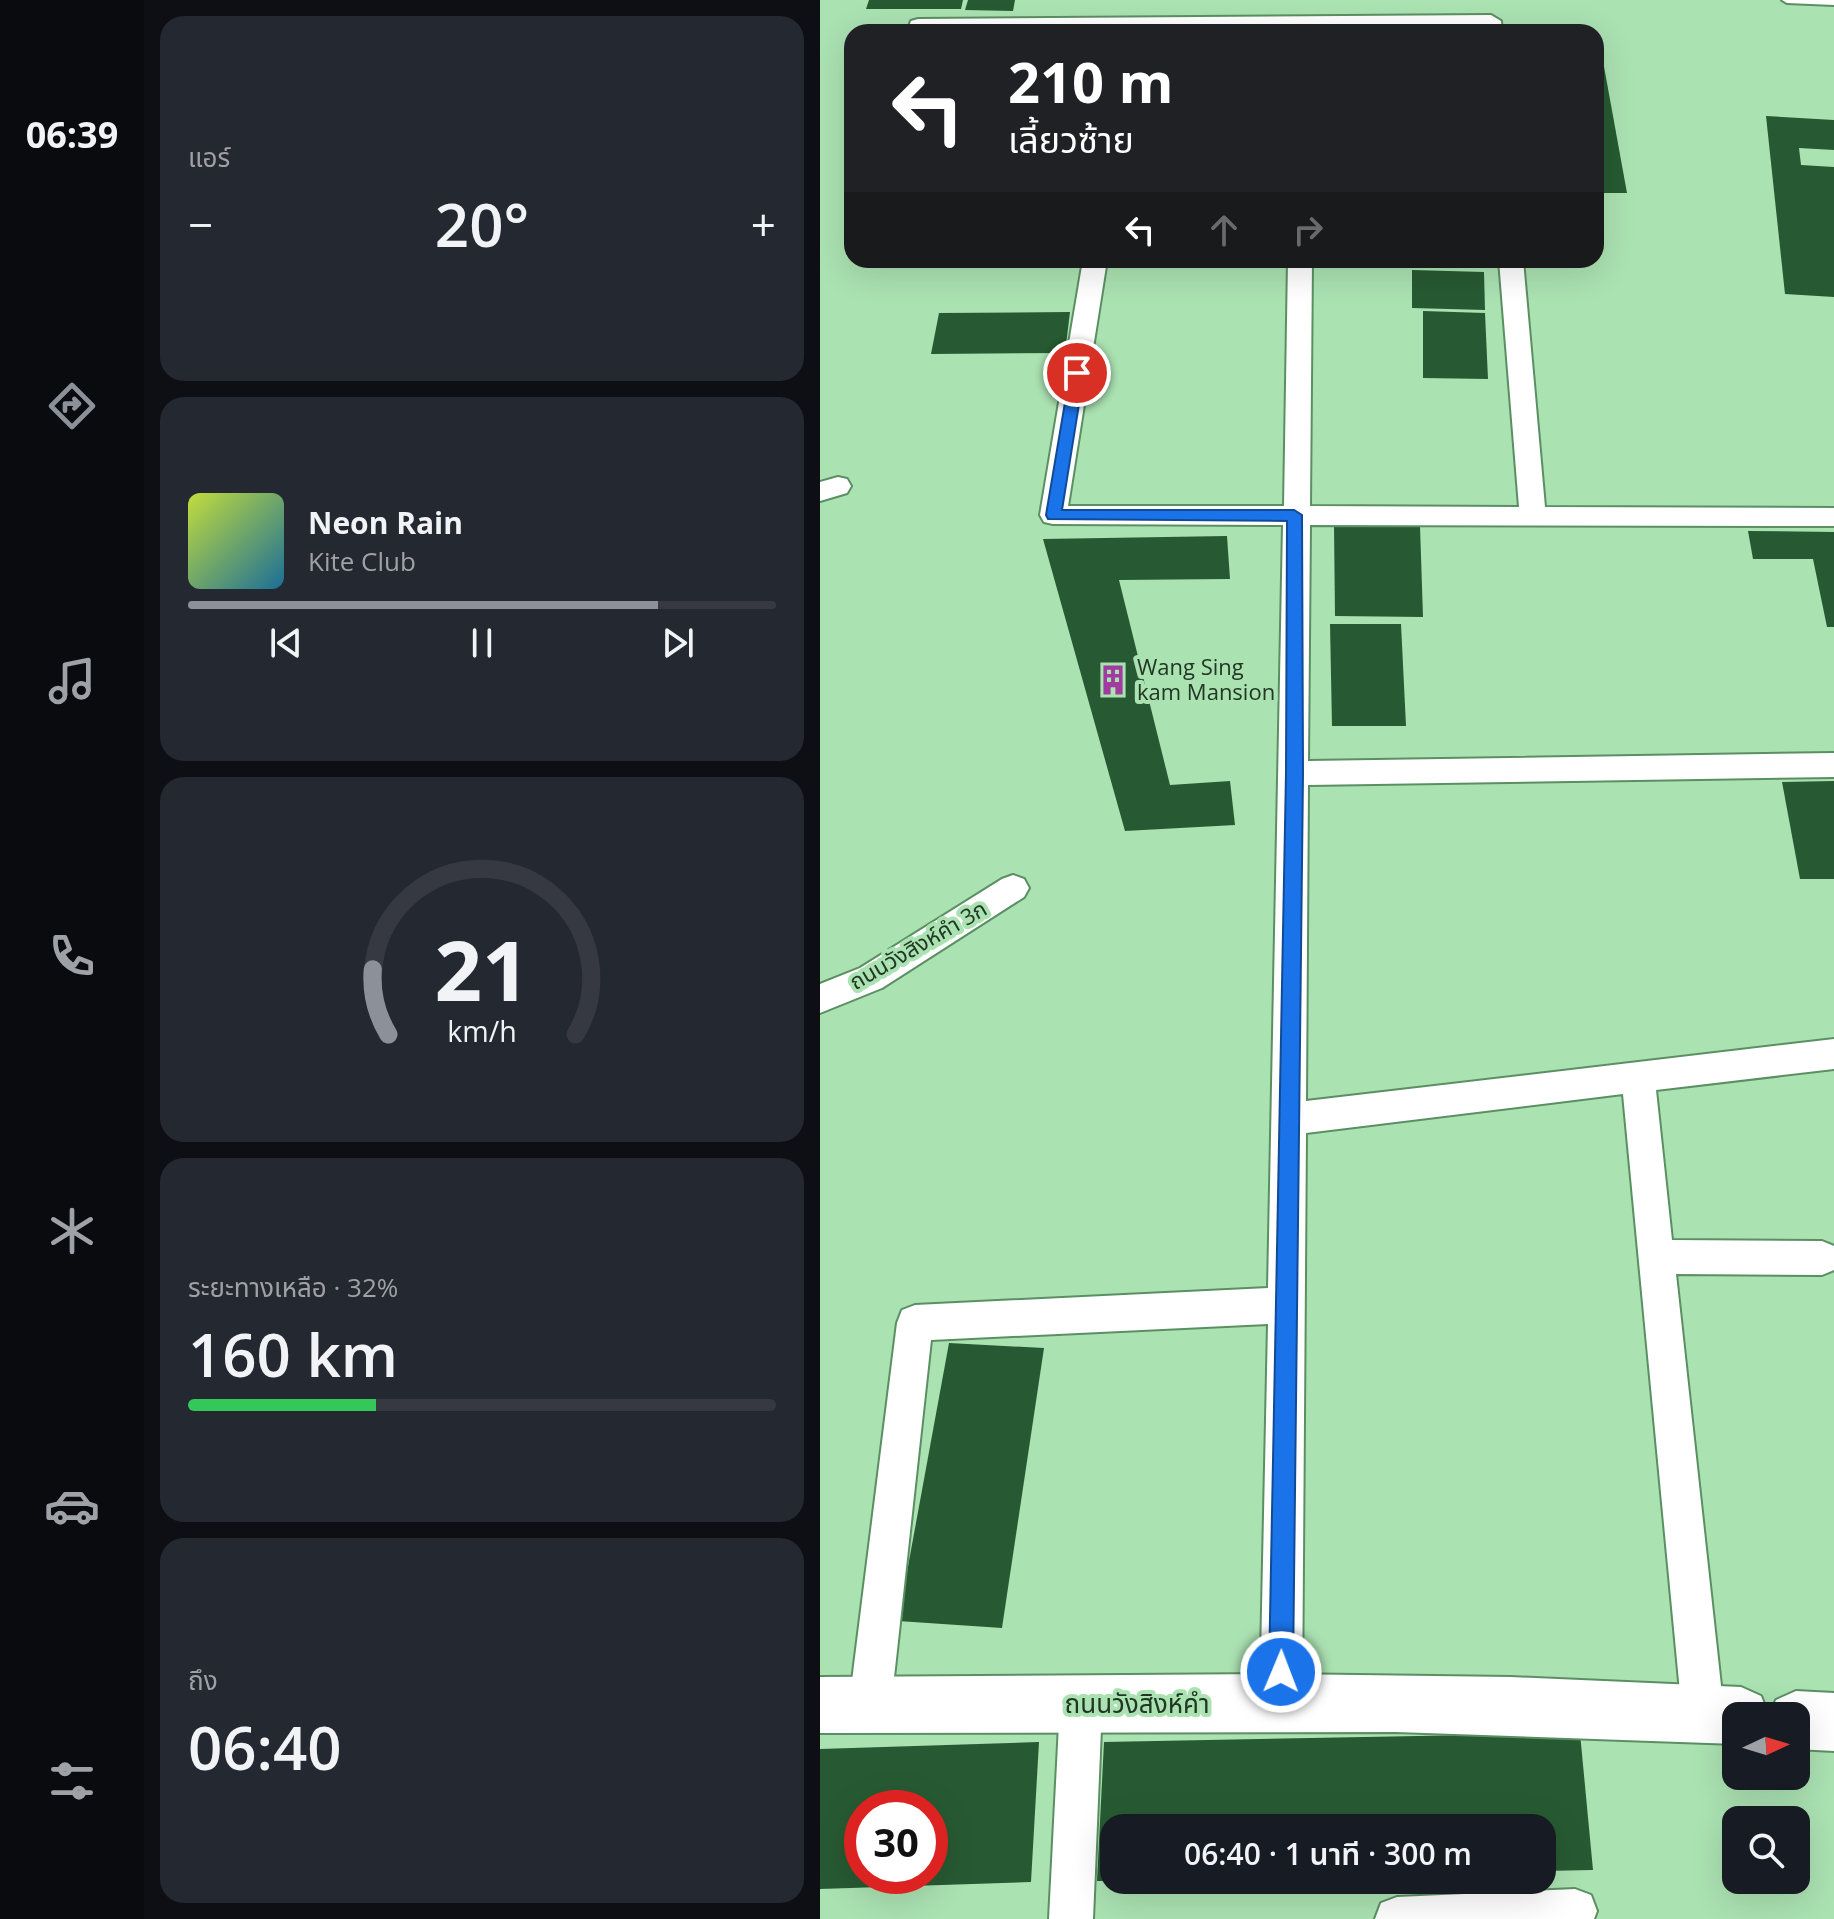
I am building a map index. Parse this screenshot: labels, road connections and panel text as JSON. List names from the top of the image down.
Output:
{
  "streets": {
    "street": ["ถนนวังสิงห์คำ 3ก", "ถนนวังสิงห์คำ"]
  },
  "places": {
    "building": ["Wang Sing kam Mansion"]
  },
  "north": "right",
  "page": {
    "tabs": "06:39",
    "tile": [
      "แอร์",
      ["ระยะทางเหลือ · 32%", "160 km"],
      ["ถึง", "06:40"]
    ],
    "turn": ["210 m", "เลี้ยวซ้าย"],
    "heat": ["−", "20°", "+"],
    "song": ["Neon Rain", "Kite Club"],
    "limit": "30",
    "trip": "06:40 · 1 นาที · 300 m",
    "gauge": ["21", "km/h"]
  }
}
